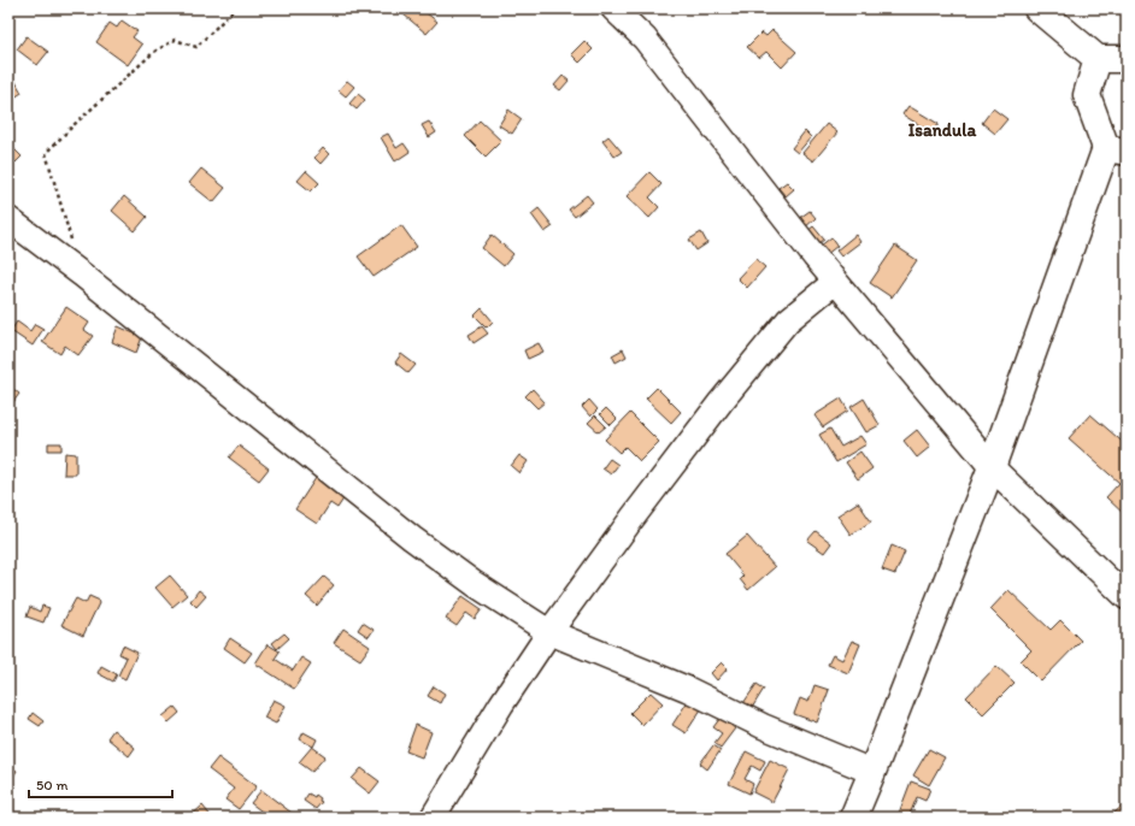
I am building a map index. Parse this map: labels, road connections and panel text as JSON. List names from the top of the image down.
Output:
{
  "districts": ["Isandula"],
  "scale_bar": "50 m"
}
